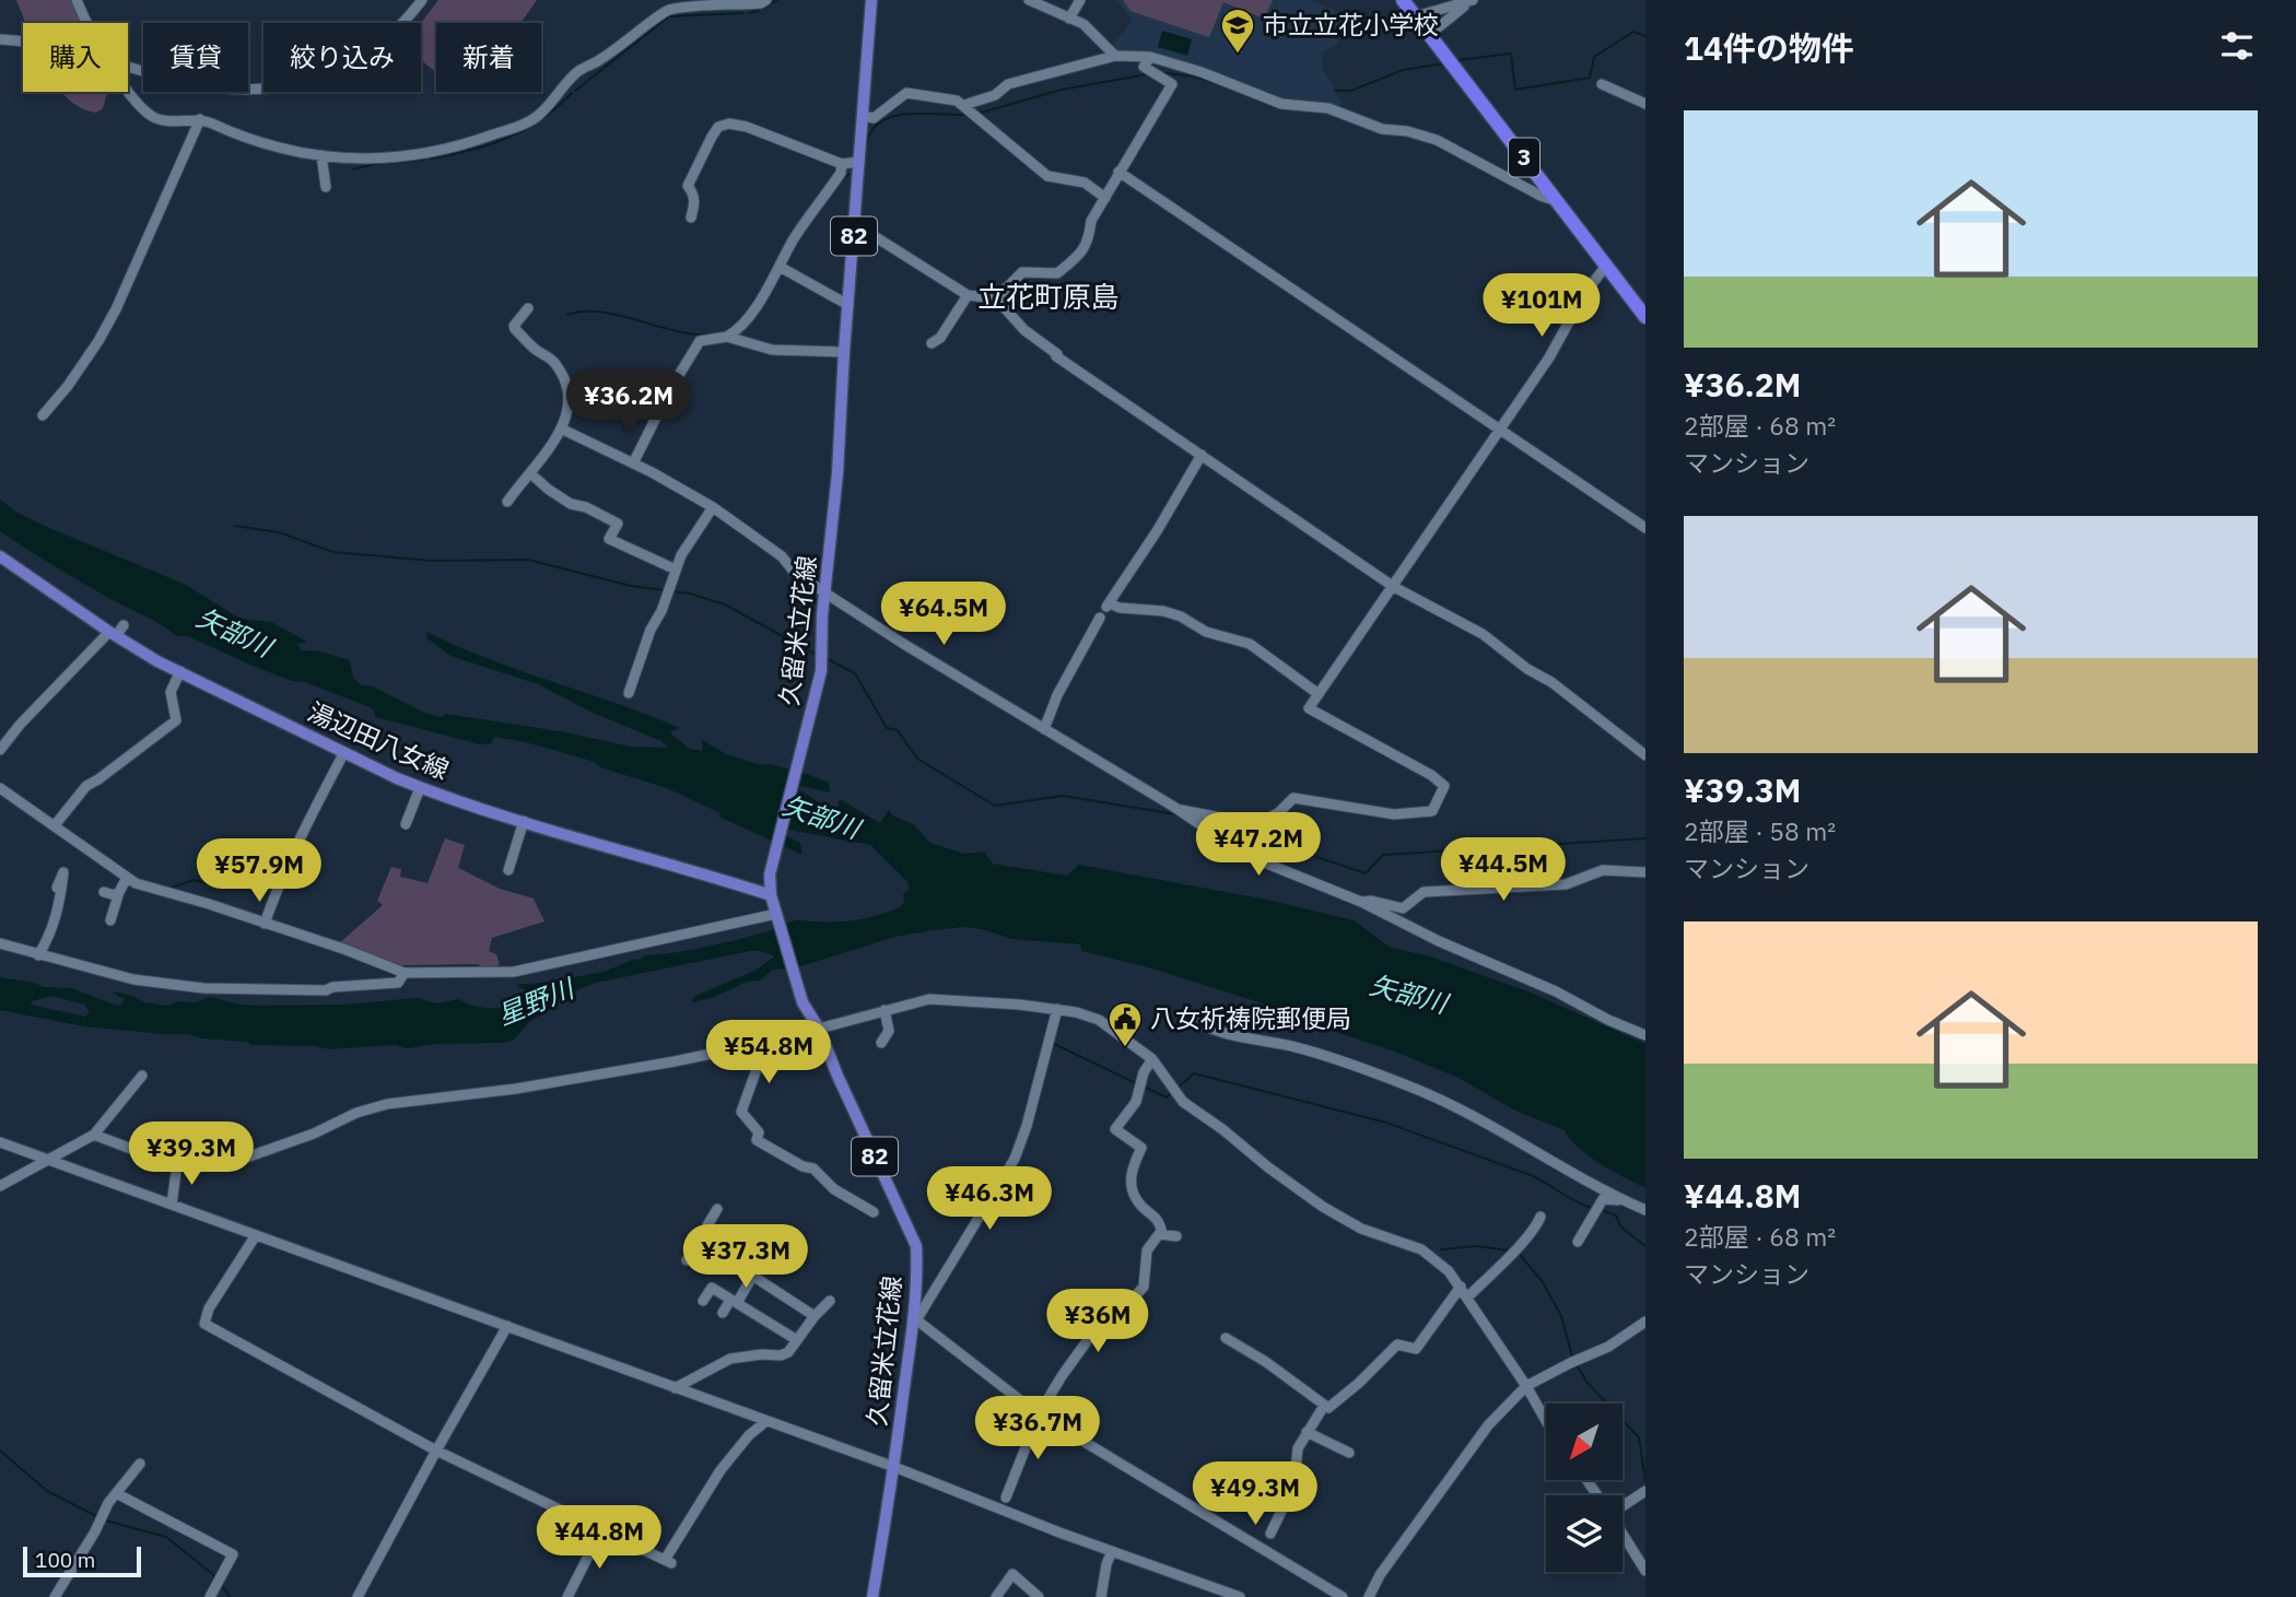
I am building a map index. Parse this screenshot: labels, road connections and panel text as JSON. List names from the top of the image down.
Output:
{
  "streets": {
    "highway": ["3"],
    "main road": ["82", "久留米立花線", "湯辺田八女線"]
  },
  "crossings": [
    ["久留米立花線", "湯辺田八女線"]
  ],
  "districts": ["立花町原島"],
  "water": ["矢部川", "星野川"],
  "places": {
    "school or university": ["市立立花小学校"],
    "public building": ["八女祈祷院郵便局"]
  },
  "scale_bar": "100 m",
  "north": "bottom left",
  "page": {
    "heading": "14件の物件",
    "chip": [
      "購入",
      "賃貸",
      "絞り込み",
      "新着"
    ],
    "list": [
      {
        "name": "¥36.2M",
        "note": "2部屋 · 68 m² · マンション"
      },
      {
        "name": "¥39.3M",
        "note": "2部屋 · 58 m² · マンション"
      },
      {
        "name": "¥44.8M",
        "note": "2部屋 · 68 m² · マンション"
      }
    ],
    "price": [
      "¥101M",
      "¥36.2M",
      "¥64.5M",
      "¥47.2M",
      "¥44.5M",
      "¥57.9M",
      "¥54.8M",
      "¥39.3M",
      "¥46.3M",
      "¥37.3M",
      "¥36M",
      "¥36.7M",
      "¥49.3M",
      "¥44.8M"
    ],
    "scale": "100 m"
  }
}
